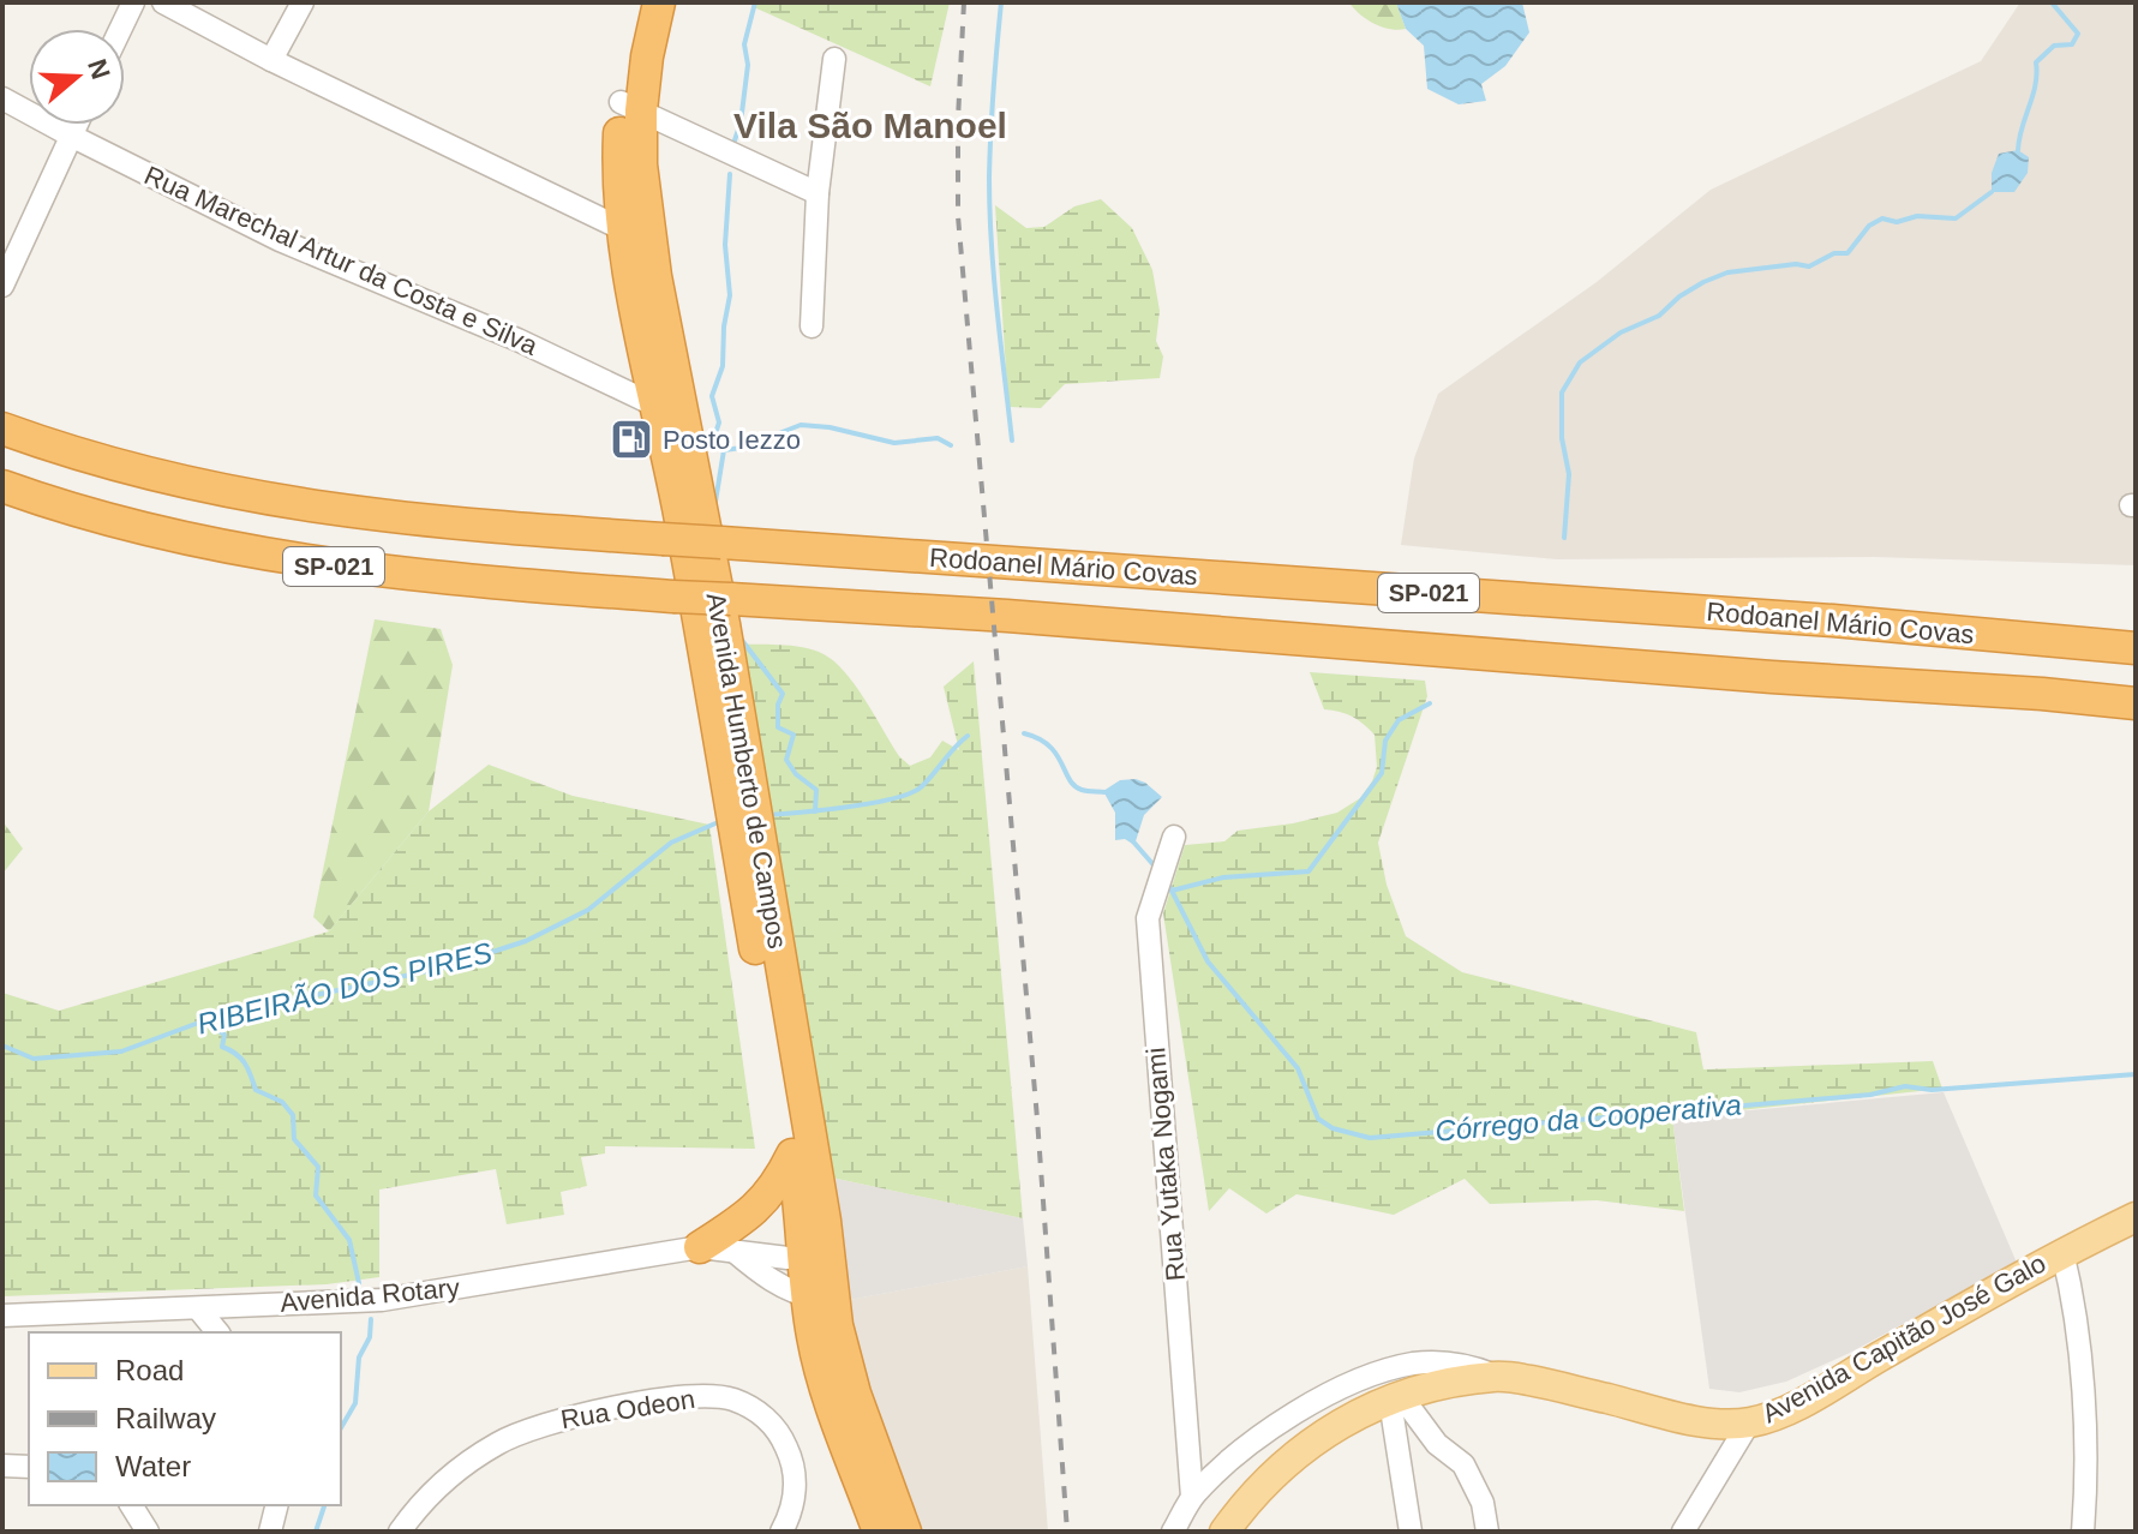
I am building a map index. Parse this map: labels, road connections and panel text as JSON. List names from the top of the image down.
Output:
{
  "streets": {
    "highway": ["SP-021", "Rodoanel Mário Covas", "Avenida Humberto de Campos"],
    "main road": ["Avenida Capitão José Galo"],
    "street": [
      "Rua Marechal Artur da Costa e Silva",
      "Rua Yutaka Nogami",
      "Avenida Rotary",
      "Rua Odeon"
    ]
  },
  "crossings": [
    ["Rua Marechal Artur da Costa e Silva", "Avenida Humberto de Campos"],
    ["Avenida Humberto de Campos", "Avenida Rotary"],
    ["Rua Yutaka Nogami", "Avenida Capitão José Galo"]
  ],
  "districts": ["Vila São Manoel"],
  "water": ["RIBEIRÃO DOS PIRES", "Córrego da Cooperativa"],
  "places": {
    "fuel station": ["Posto Iezzo"]
  },
  "legend": ["Road", "Railway", "Water"],
  "north": "right"
}
